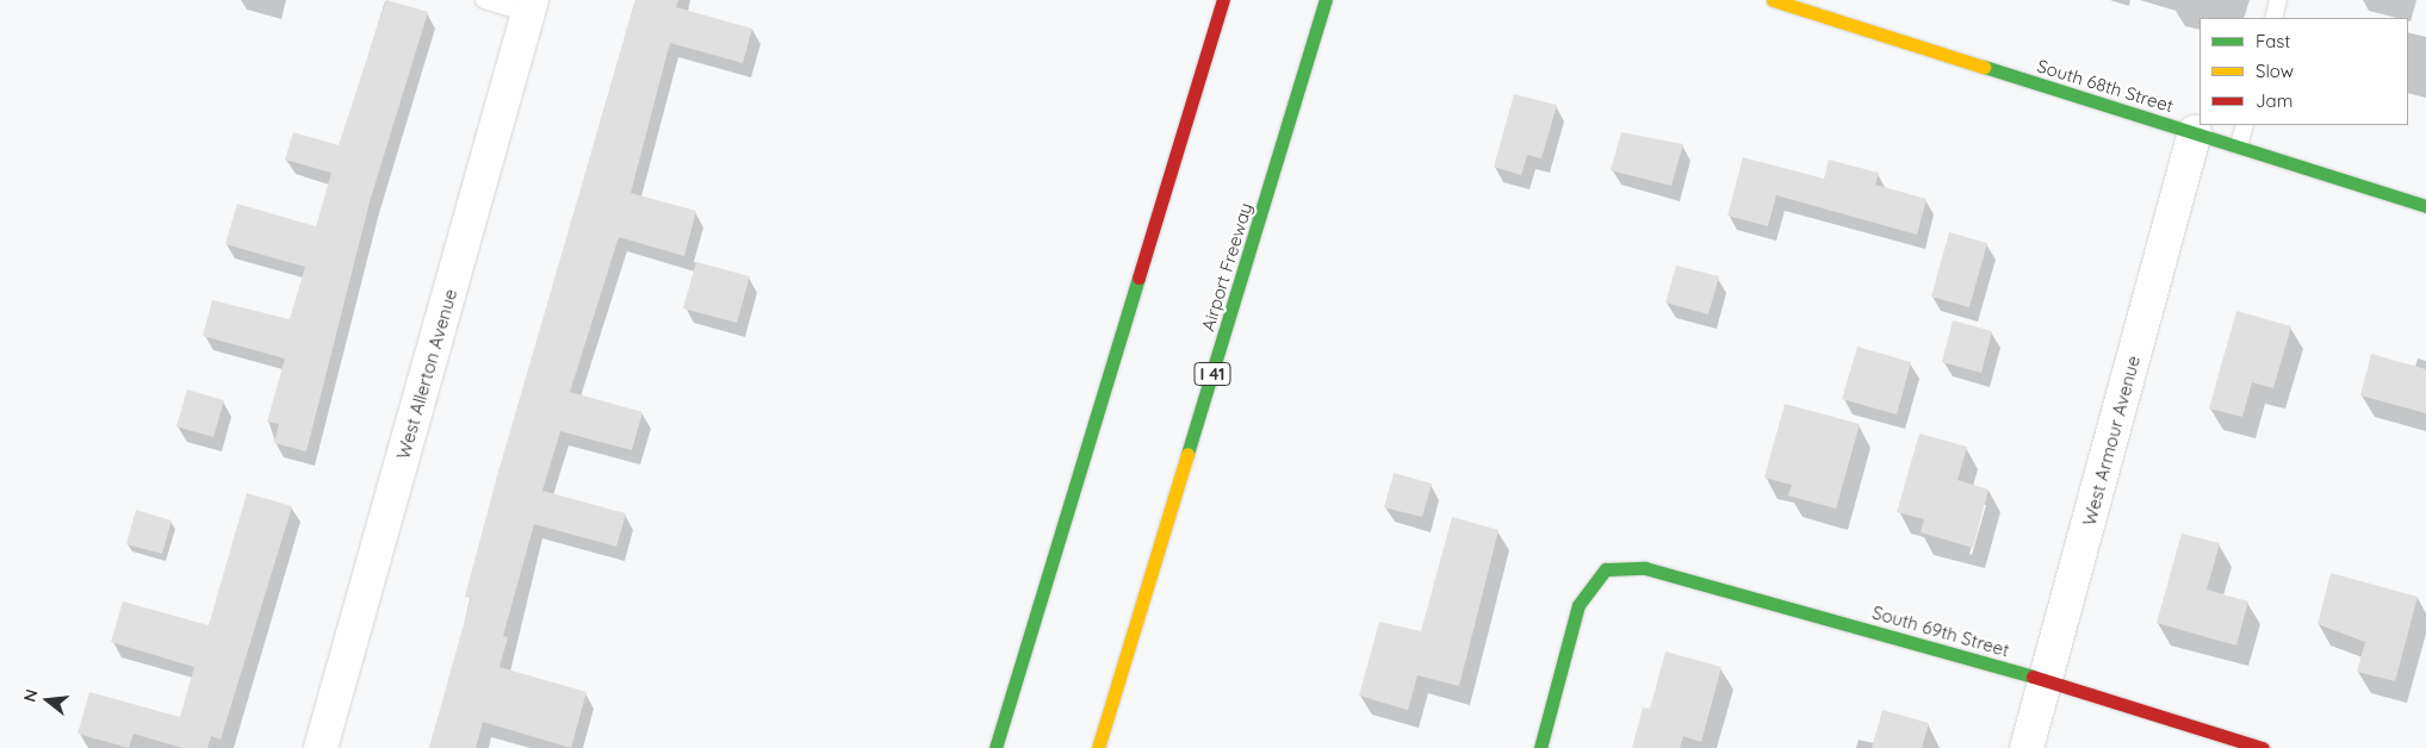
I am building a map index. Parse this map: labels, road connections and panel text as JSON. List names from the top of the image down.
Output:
{
  "streets": {
    "main road": [
      "South 68th Street",
      "Airport Freeway",
      "I 41",
      "South 69th Street"
    ],
    "street": ["West Allerton Avenue", "West Armour Avenue"]
  },
  "crossings": [
    ["South 68th Street", "West Armour Avenue"],
    ["West Armour Avenue", "South 69th Street"]
  ],
  "legend": ["Fast", "Slow", "Jam"],
  "north": "left"
}
